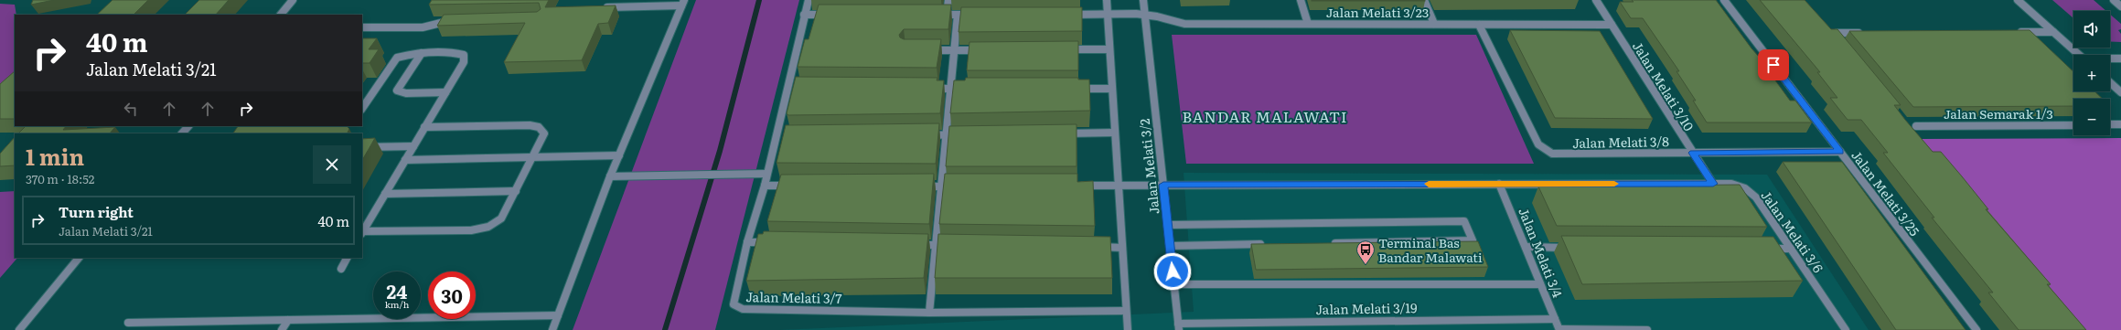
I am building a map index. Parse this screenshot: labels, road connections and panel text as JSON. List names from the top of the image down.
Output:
{
  "streets": {
    "street": [
      "Jalan Melati 3/23",
      "Jalan Melati 3/10",
      "Jalan Semarak 1/3",
      "Jalan Melati 3/8",
      "Jalan Melati 3/2",
      "Jalan Melati 3/25",
      "Jalan Melati 3/6",
      "Jalan Melati 3/4",
      "Jalan Melati 3/7",
      "Jalan Melati 3/19"
    ]
  },
  "crossings": [
    ["Jalan Melati 3/23", "Jalan Melati 3/10"],
    ["Jalan Melati 3/23", "Jalan Melati 3/8"],
    ["Jalan Melati 3/23", "Jalan Melati 3/2"],
    ["Jalan Melati 3/10", "Jalan Melati 3/8"],
    ["Jalan Melati 3/10", "Jalan Melati 3/6"],
    ["Jalan Melati 3/8", "Jalan Melati 3/25"],
    ["Jalan Melati 3/2", "Jalan Melati 3/6"],
    ["Jalan Melati 3/2", "Jalan Melati 3/19"],
    ["Jalan Melati 3/6", "Jalan Melati 3/4"],
    ["Jalan Melati 3/4", "Jalan Melati 3/19"]
  ],
  "districts": ["BANDAR MALAWATI"],
  "places": {
    "bus stop": ["Terminal Bas Bandar Malawati"]
  },
  "page": {
    "map_buttons": ["+", "−"],
    "turn": ["40 m", "Jalan Melati 3/21"],
    "heading": ["1 min", "370 m · 18:52"],
    "list": [
      {
        "name": "Turn right",
        "note": "Jalan Melati 3/21",
        "value": "40 m"
      }
    ],
    "speed": "24 km/h",
    "limit": "30"
  }
}
